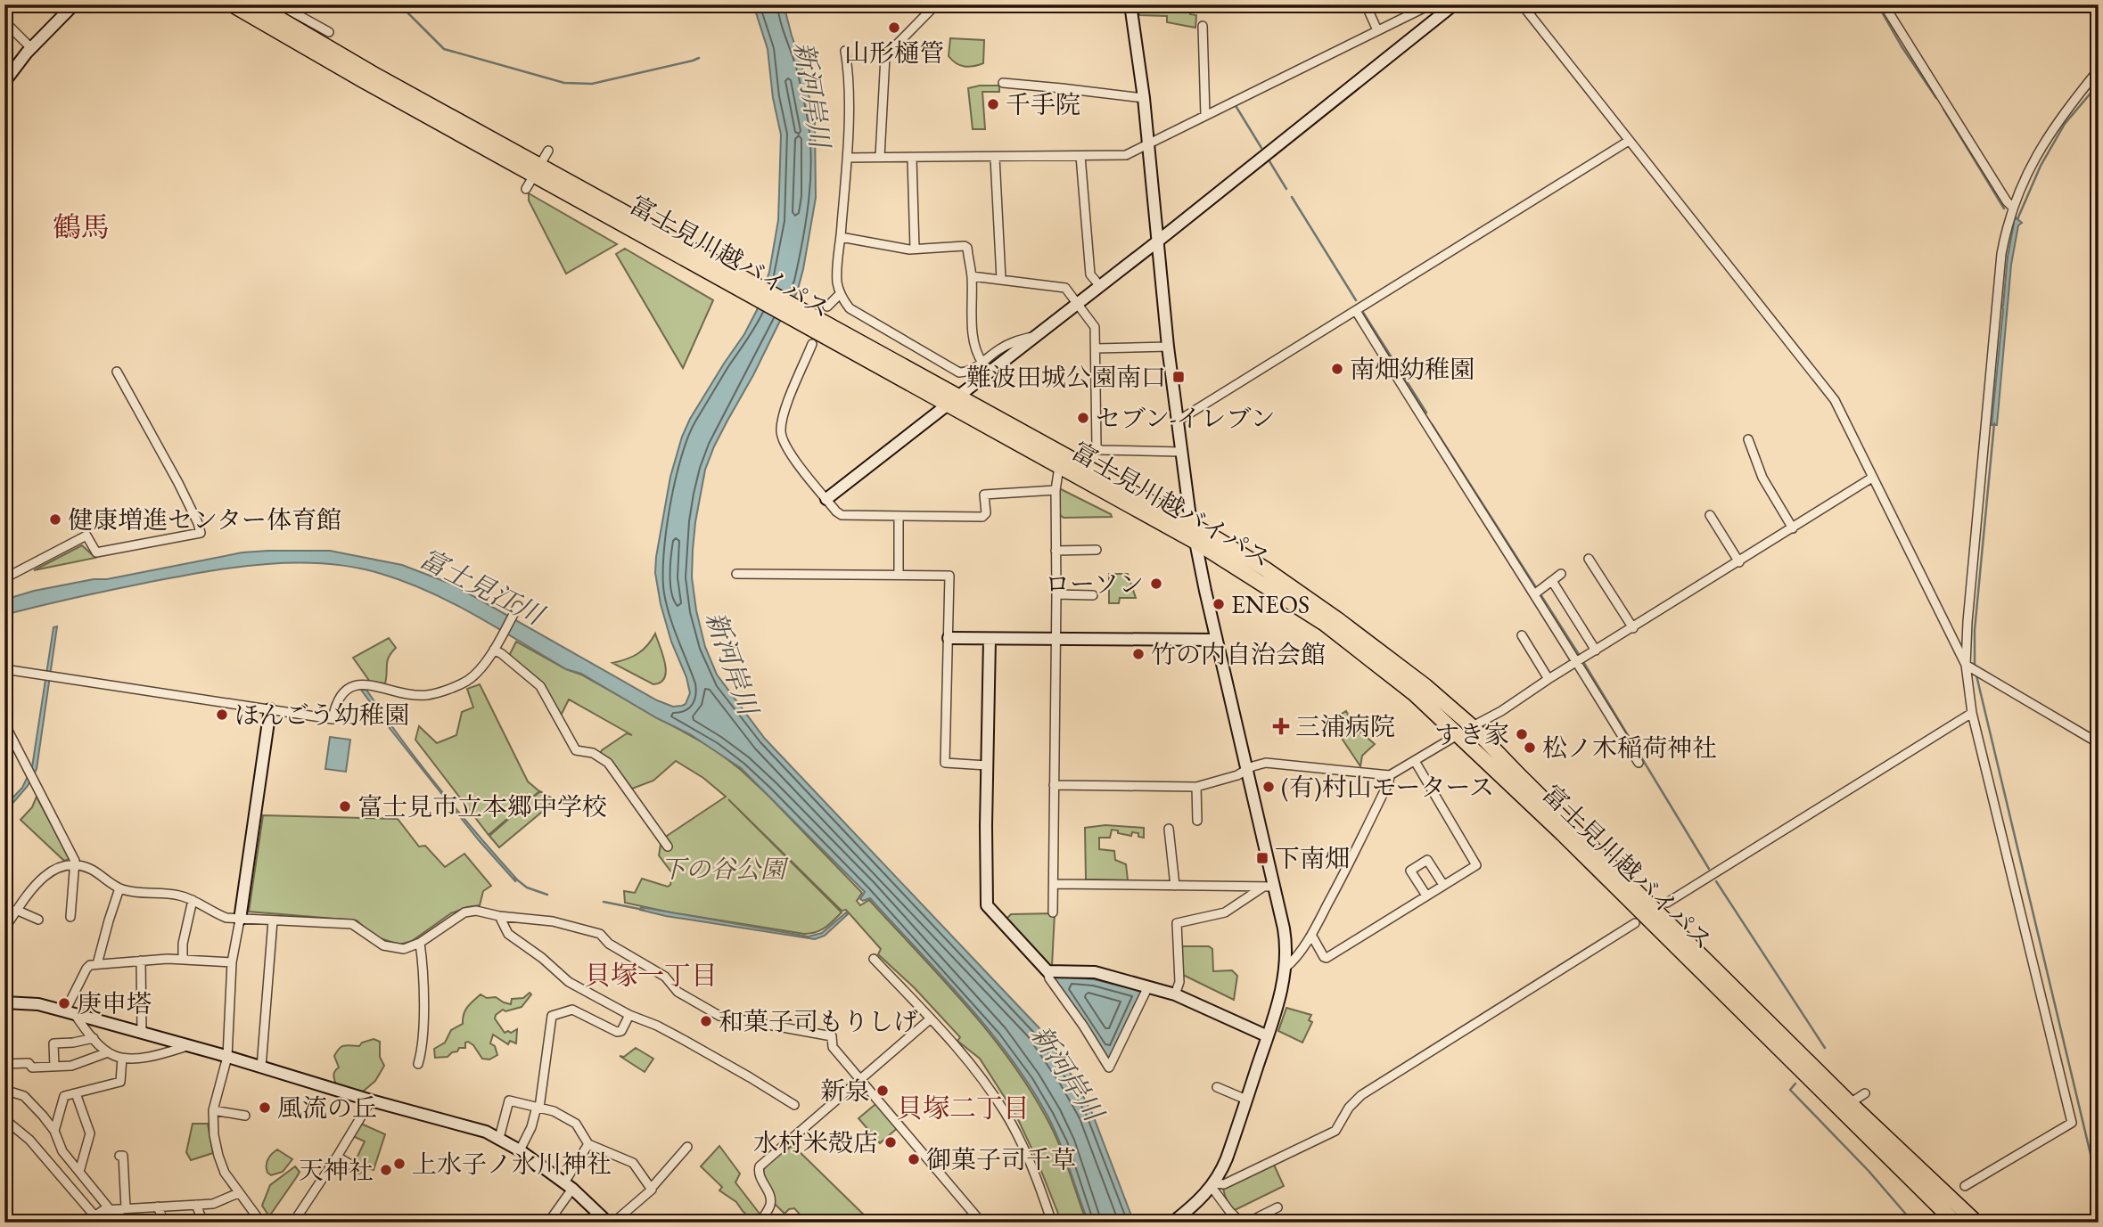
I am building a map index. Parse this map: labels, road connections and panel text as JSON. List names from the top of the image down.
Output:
{
  "streets": {
    "highway": ["富士見川越バイパス"]
  },
  "districts": ["鶴馬", "貝塚一丁目", "貝塚二丁目"],
  "water": ["新河岸川", "富士見江川"],
  "parks": ["下の谷公園"],
  "places": {
    "other": [
      "山形樋管",
      "千手院",
      "南畑幼稚園",
      "セブン-イレブン",
      "健康増進センター体育館",
      "ローソン",
      "ENEOS",
      "竹の内自治会館",
      "ほんごう幼稚園",
      "すき家",
      "松ノ木稲荷神社",
      "(有)村山モータース",
      "富士見市立本郷中学校",
      "庚申塔",
      "和菓子司もりしげ",
      "新泉",
      "風流の丘",
      "水村米殻店",
      "御菓子司千草",
      "上水子ノ氷川神社",
      "天神社"
    ],
    "transit": ["難波田城公園南口", "下南畑"],
    "health": ["三浦病院"]
  }
}
